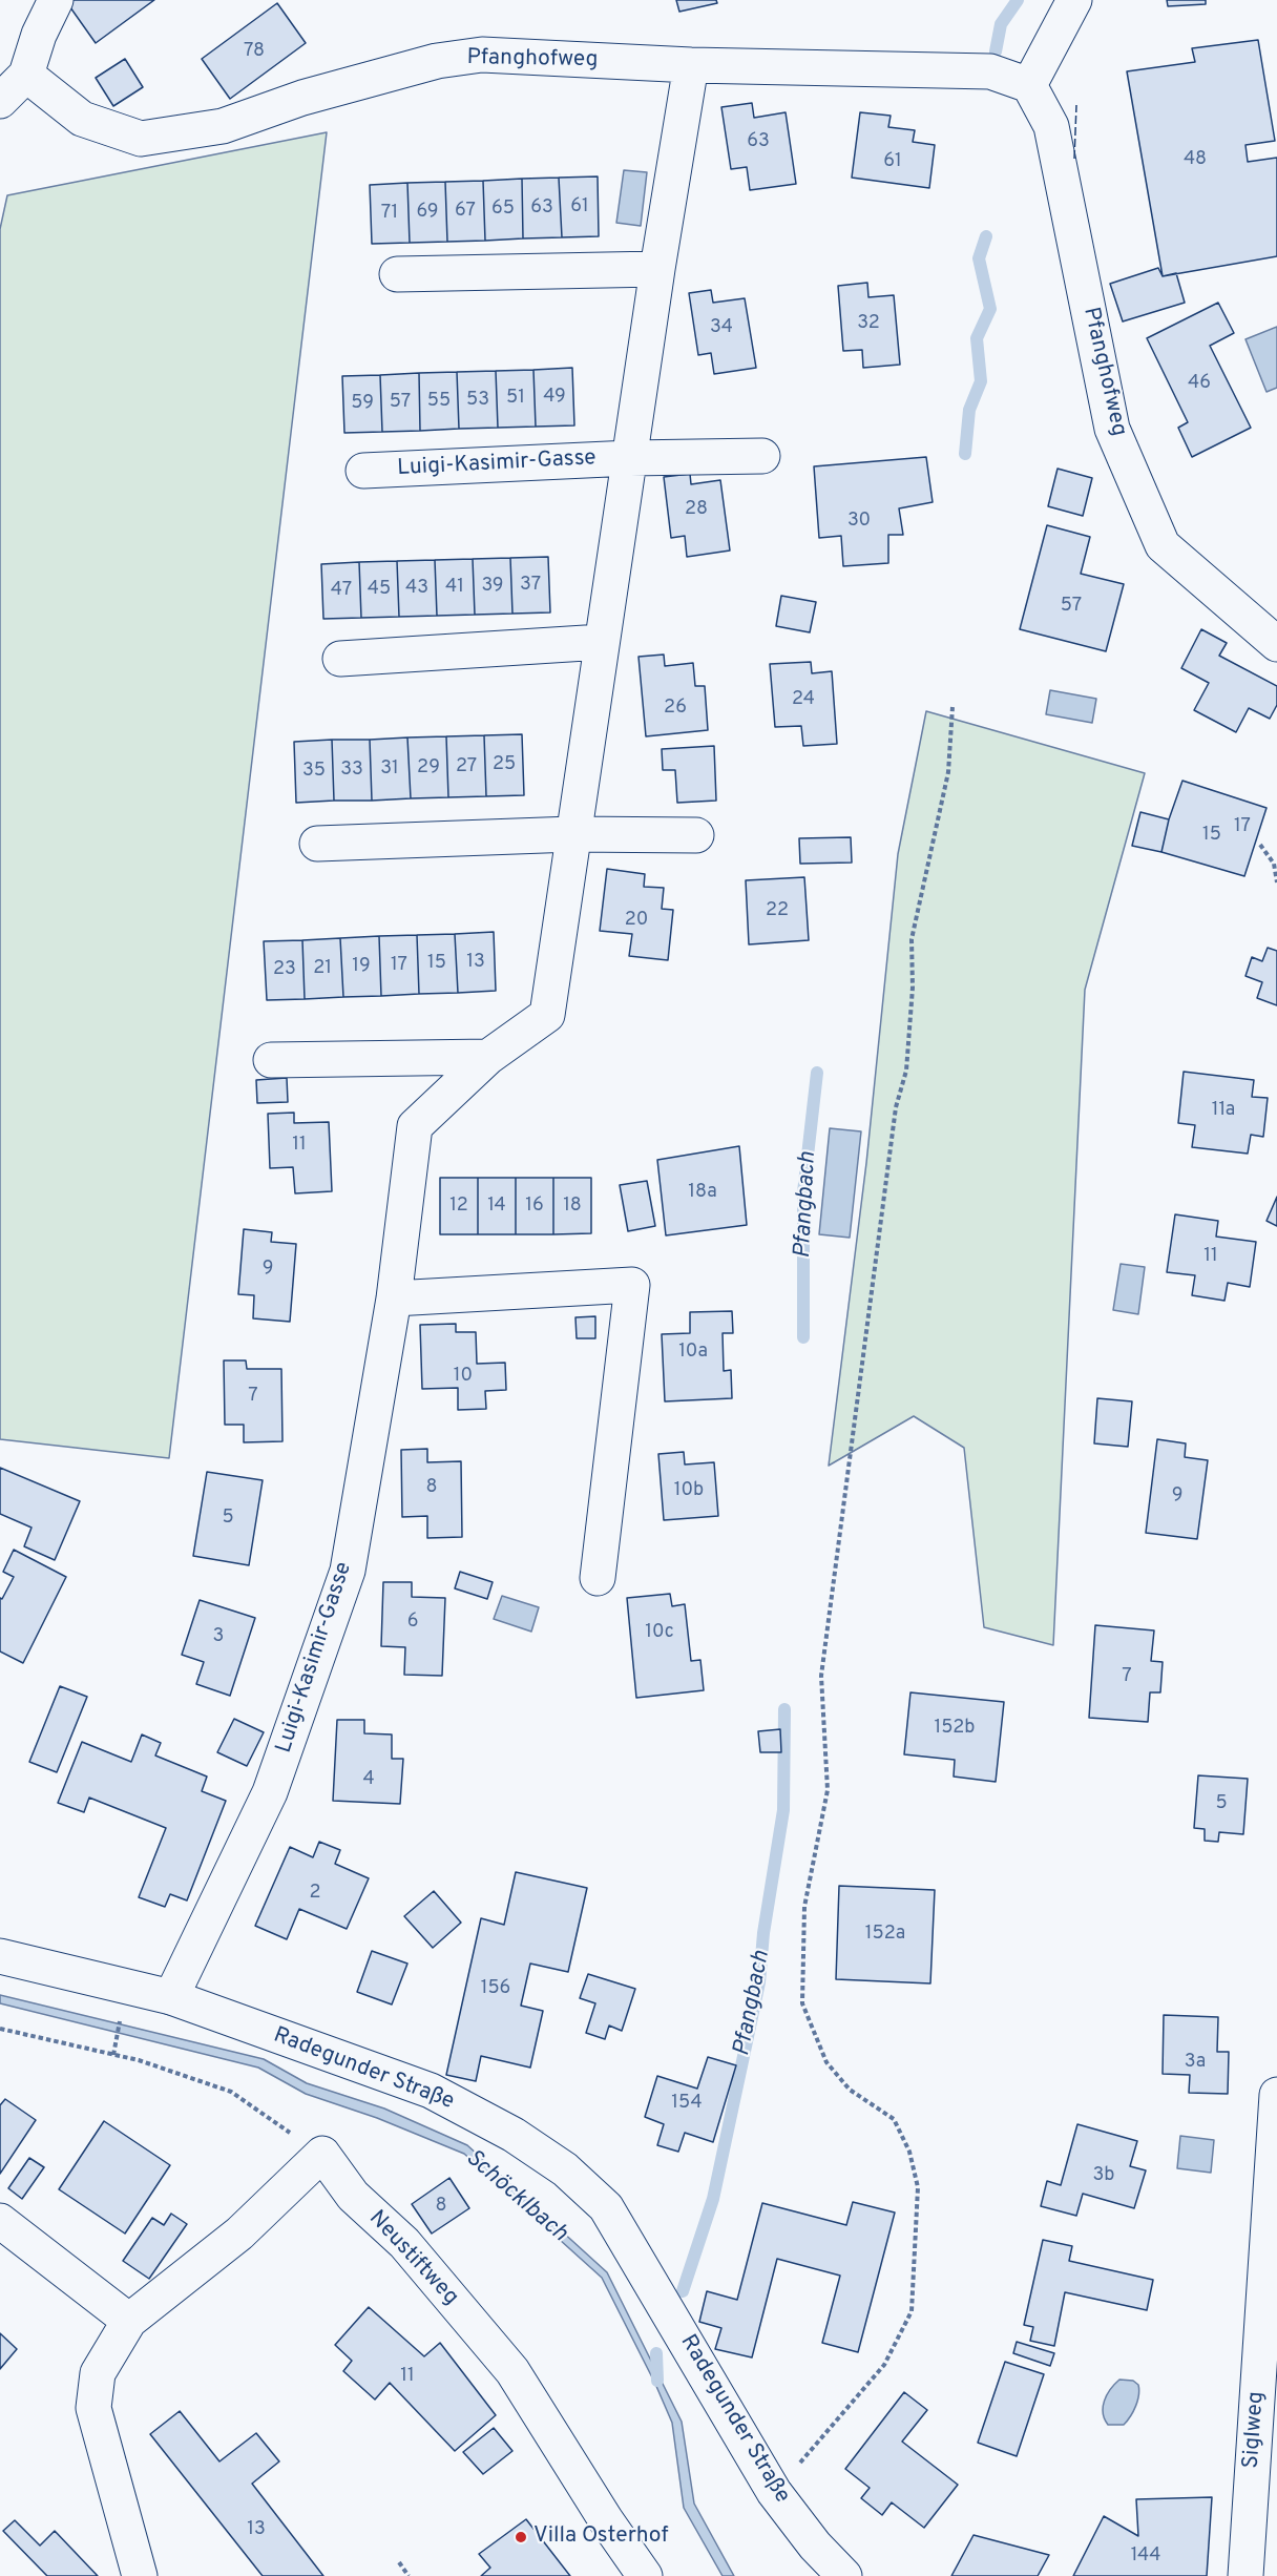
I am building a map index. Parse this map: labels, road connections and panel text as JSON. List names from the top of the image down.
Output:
{
  "streets": {
    "street": [
      "Pfanghofweg",
      "Luigi-Kasimir-Gasse",
      "Radegunder Straße",
      "Neustiftweg",
      "Siglweg"
    ]
  },
  "crossings": [
    ["Pfanghofweg", "Luigi-Kasimir-Gasse"],
    ["Luigi-Kasimir-Gasse", "Radegunder Straße"]
  ],
  "water": ["Pfangbach", "Schöcklbach"],
  "places": ["Villa Osterhof"],
  "house_numbers": [
    "78",
    "63",
    "48",
    "61",
    "61",
    "63",
    "65",
    "67",
    "69",
    "71",
    "32",
    "34",
    "46",
    "49",
    "51",
    "53",
    "55",
    "57",
    "59",
    "28",
    "30",
    "37",
    "39",
    "41",
    "43",
    "45",
    "47",
    "57",
    "24",
    "26",
    "25",
    "27",
    "29",
    "31",
    "33",
    "35",
    "17",
    "15",
    "22",
    "20",
    "13",
    "15",
    "17",
    "19",
    "21",
    "23",
    "11a",
    "11",
    "18a",
    "12",
    "14",
    "16",
    "18",
    "11",
    "9",
    "10a",
    "10",
    "7",
    "8",
    "10b",
    "9",
    "5",
    "6",
    "10c",
    "3",
    "7",
    "152b",
    "4",
    "5",
    "2",
    "152a",
    "156",
    "3a",
    "154",
    "3b",
    "8",
    "11",
    "13",
    "144"
  ]
}
